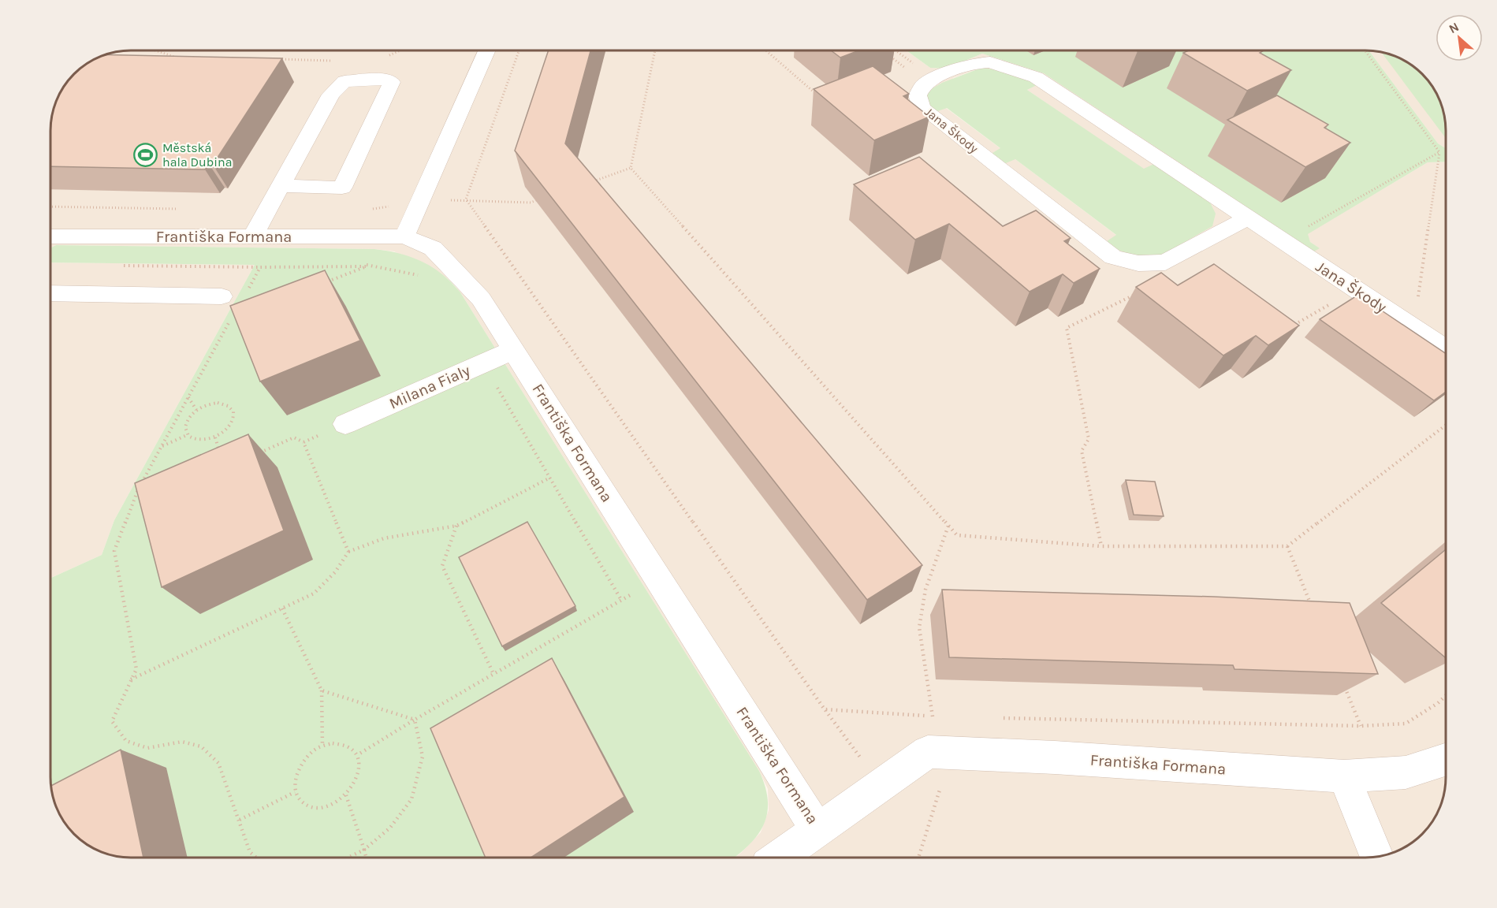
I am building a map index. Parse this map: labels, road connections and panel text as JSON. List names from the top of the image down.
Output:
{
  "streets": {
    "street": ["Jana Škody", "Františka Formana", "Milana Fialy"]
  },
  "crossings": [
    ["Františka Formana", "Milana Fialy"]
  ],
  "places": {
    "sports": ["Městská hala Dubina"]
  },
  "north": "top left"
}
